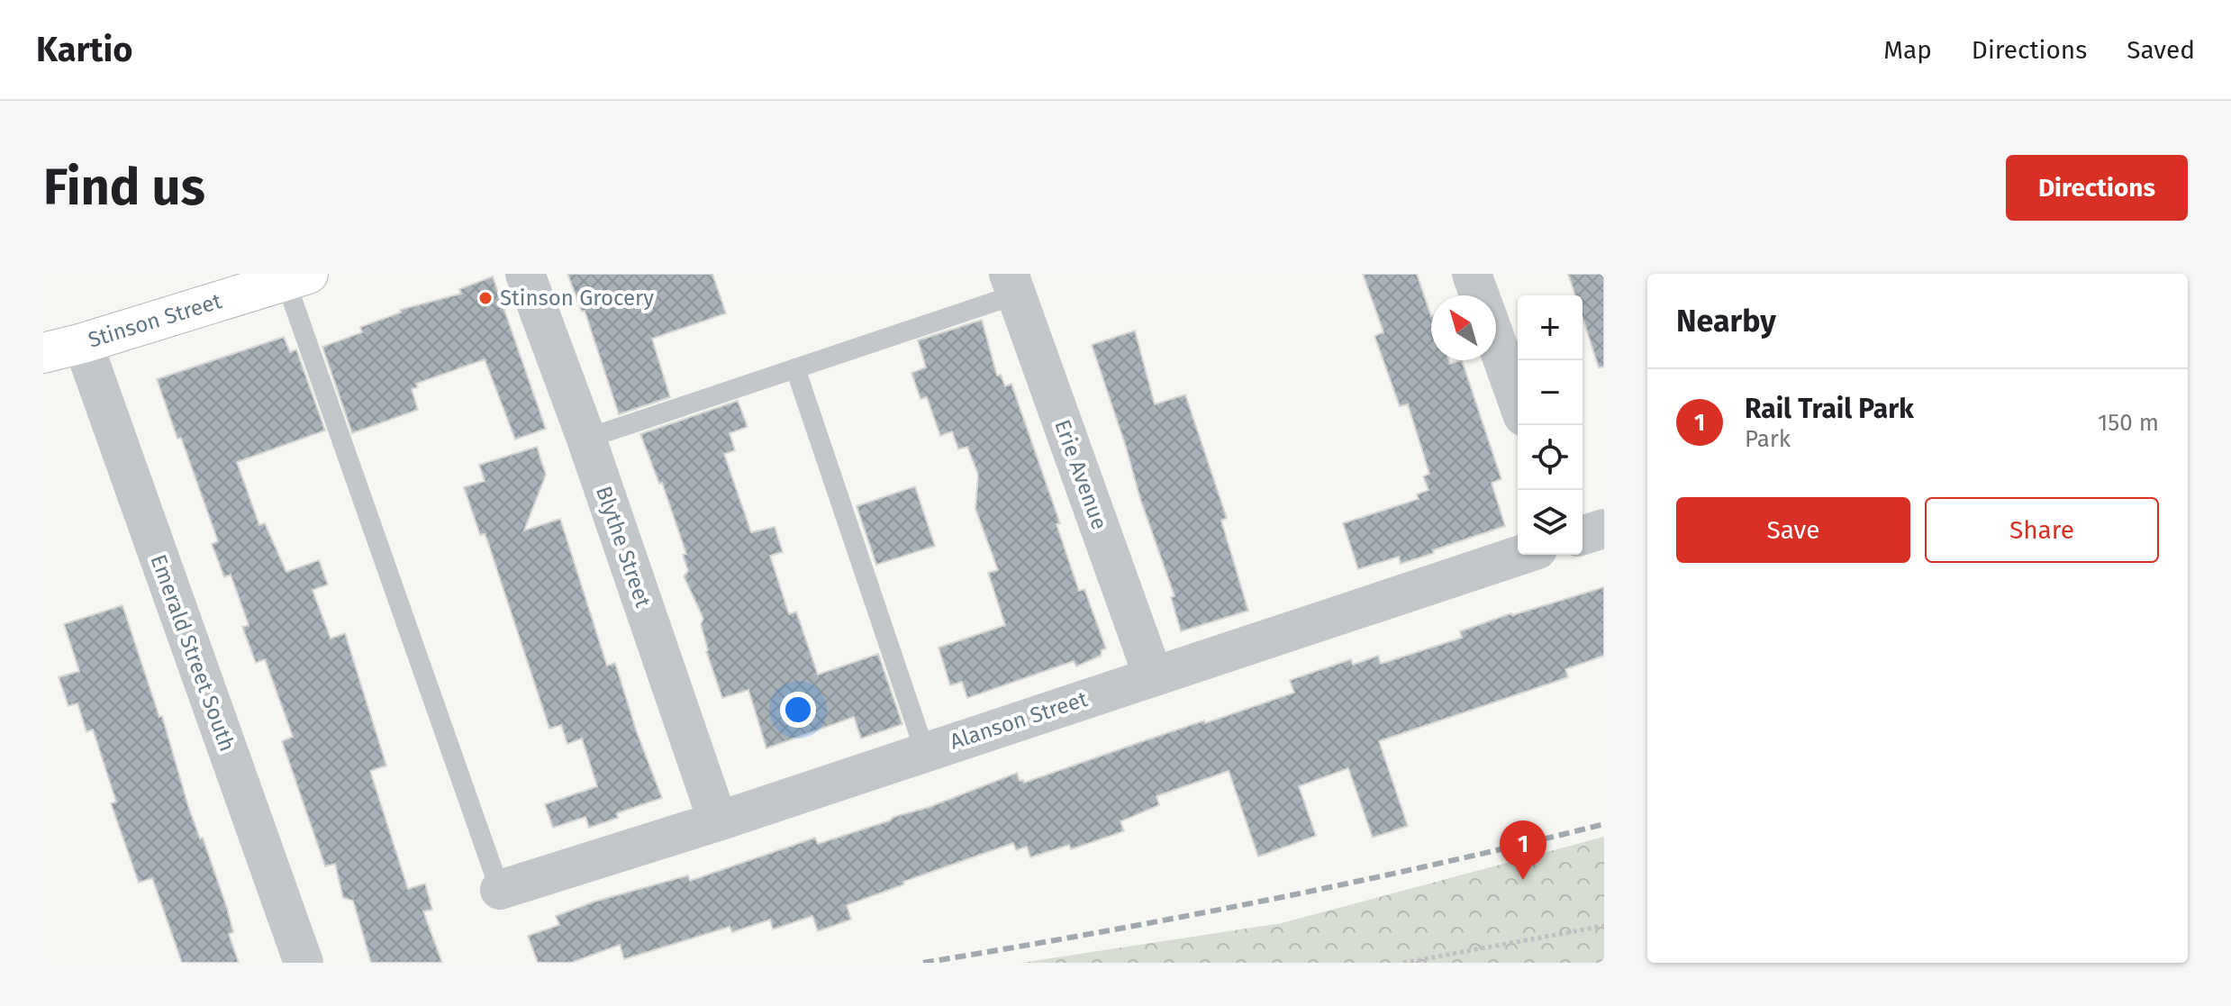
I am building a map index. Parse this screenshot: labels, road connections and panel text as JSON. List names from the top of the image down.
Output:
{
  "streets": {
    "street": [
      "Stinson Street",
      "Erie Avenue",
      "Blythe Street",
      "Emerald Street South",
      "Alanson Street"
    ]
  },
  "crossings": [
    ["Stinson Street", "Emerald Street South"],
    ["Erie Avenue", "Alanson Street"],
    ["Blythe Street", "Alanson Street"]
  ],
  "places": ["Stinson Grocery"],
  "north": "top left",
  "page": {
    "header": "Kartio",
    "nav": ["Map", "Directions", "Saved"],
    "buttons": [
      "Directions",
      ["Save", "Share"]
    ],
    "title": "Find us",
    "heading": "Nearby",
    "map_buttons": ["+", "−"],
    "list": [
      {
        "mark": "1",
        "name": "Rail Trail Park",
        "note": "Park",
        "value": "150 m"
      }
    ],
    "pins": "1"
  }
}
